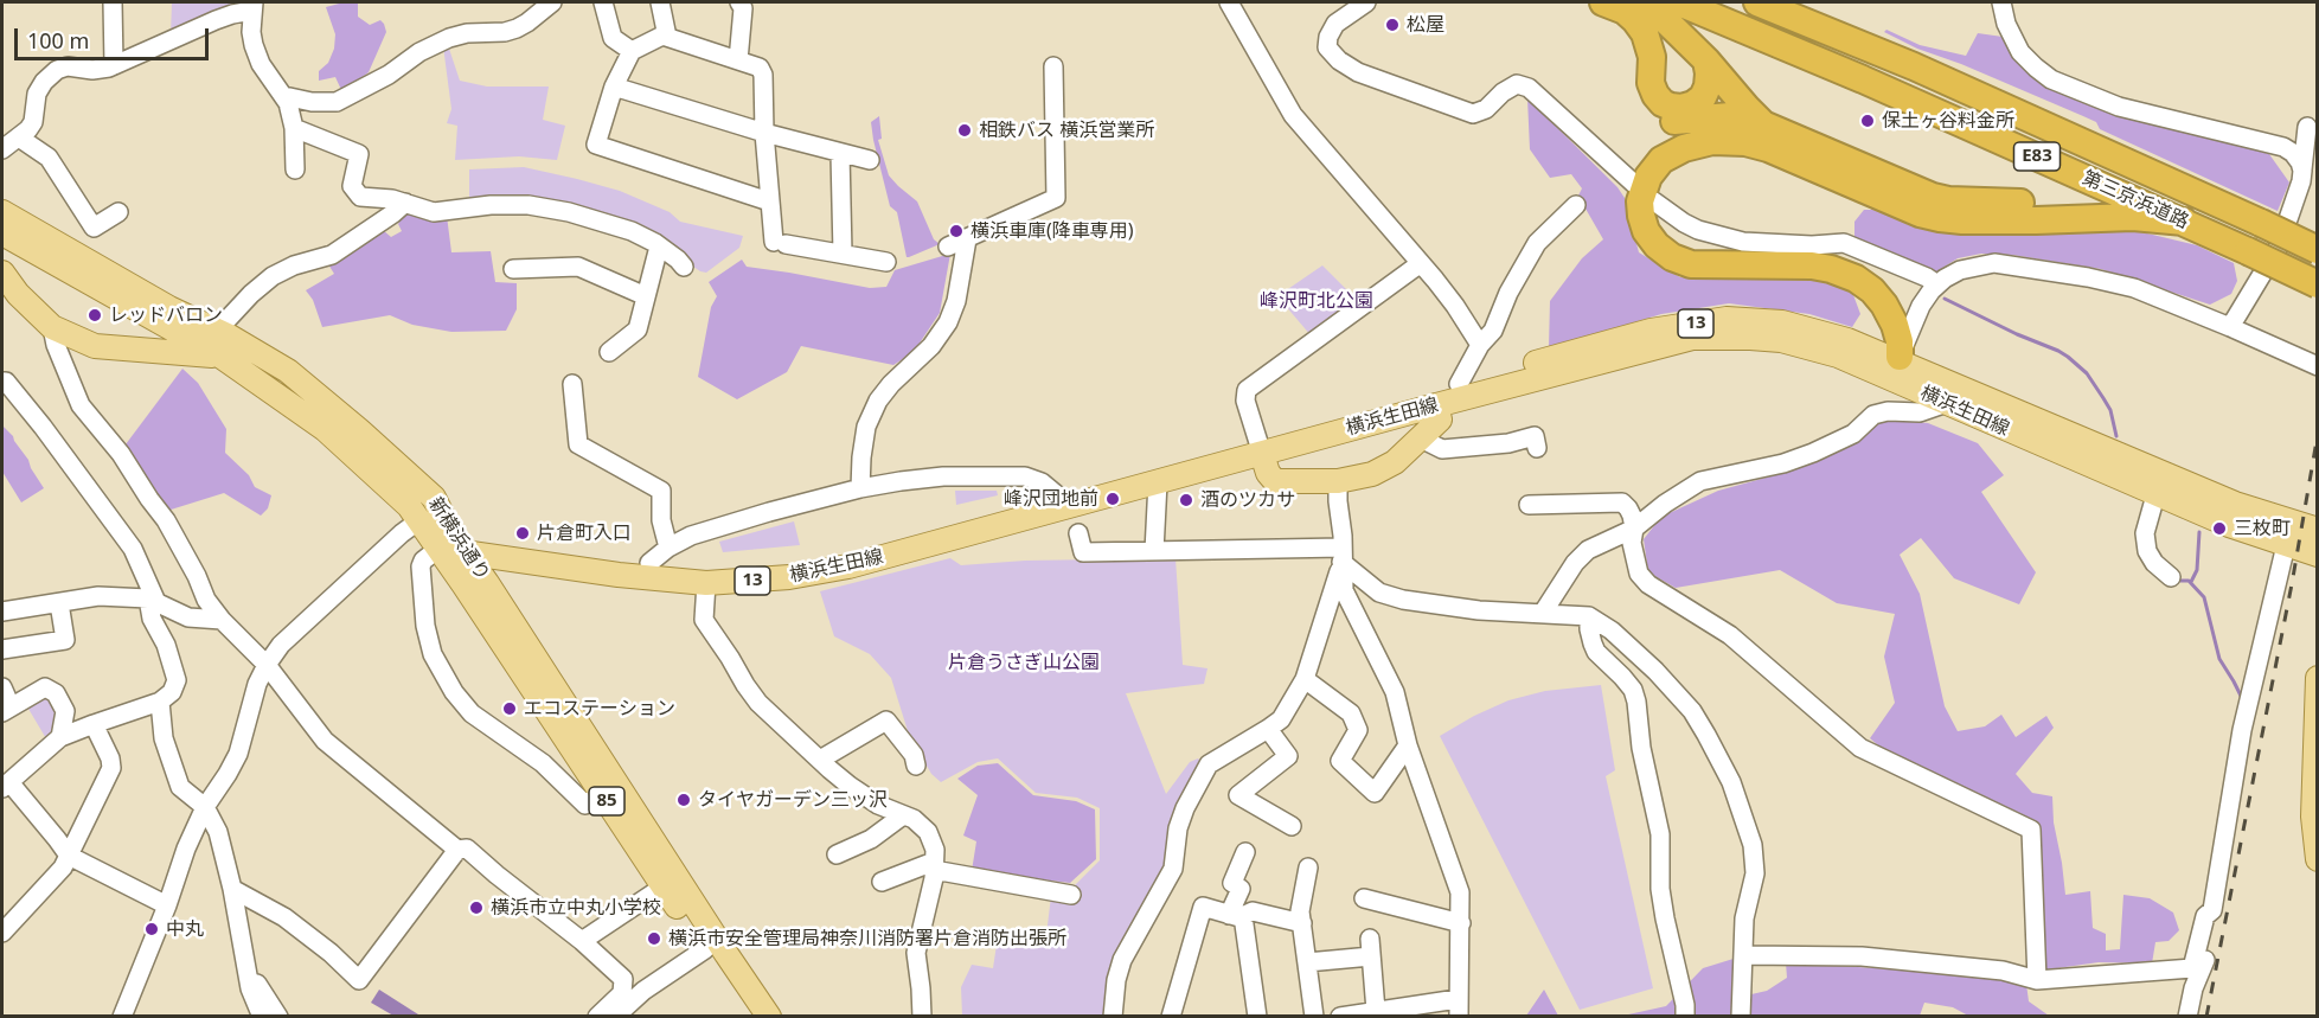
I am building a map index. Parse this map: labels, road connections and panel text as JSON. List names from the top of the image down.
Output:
{
  "streets": {
    "highway": ["E83", "第三京浜道路"],
    "main road": [
      "13",
      "横浜生田線",
      "新横浜通り",
      "85"
    ]
  },
  "crossings": [
    ["横浜生田線", "新横浜通り"]
  ],
  "parks": ["峰沢町北公園", "片倉うさぎ山公園"],
  "places": [
    "松屋",
    "保土ヶ谷料金所",
    "相鉄バス 横浜営業所",
    "横浜車庫(降車専用)",
    "レッドバロン",
    "峰沢団地前",
    "酒のツカサ",
    "三枚町",
    "片倉町入口",
    "エコステーション",
    "タイヤガーデン三ッ沢",
    "横浜市立中丸小学校",
    "中丸",
    "横浜市安全管理局神奈川消防署片倉消防出張所"
  ],
  "scale_bar": "100 m"
}
